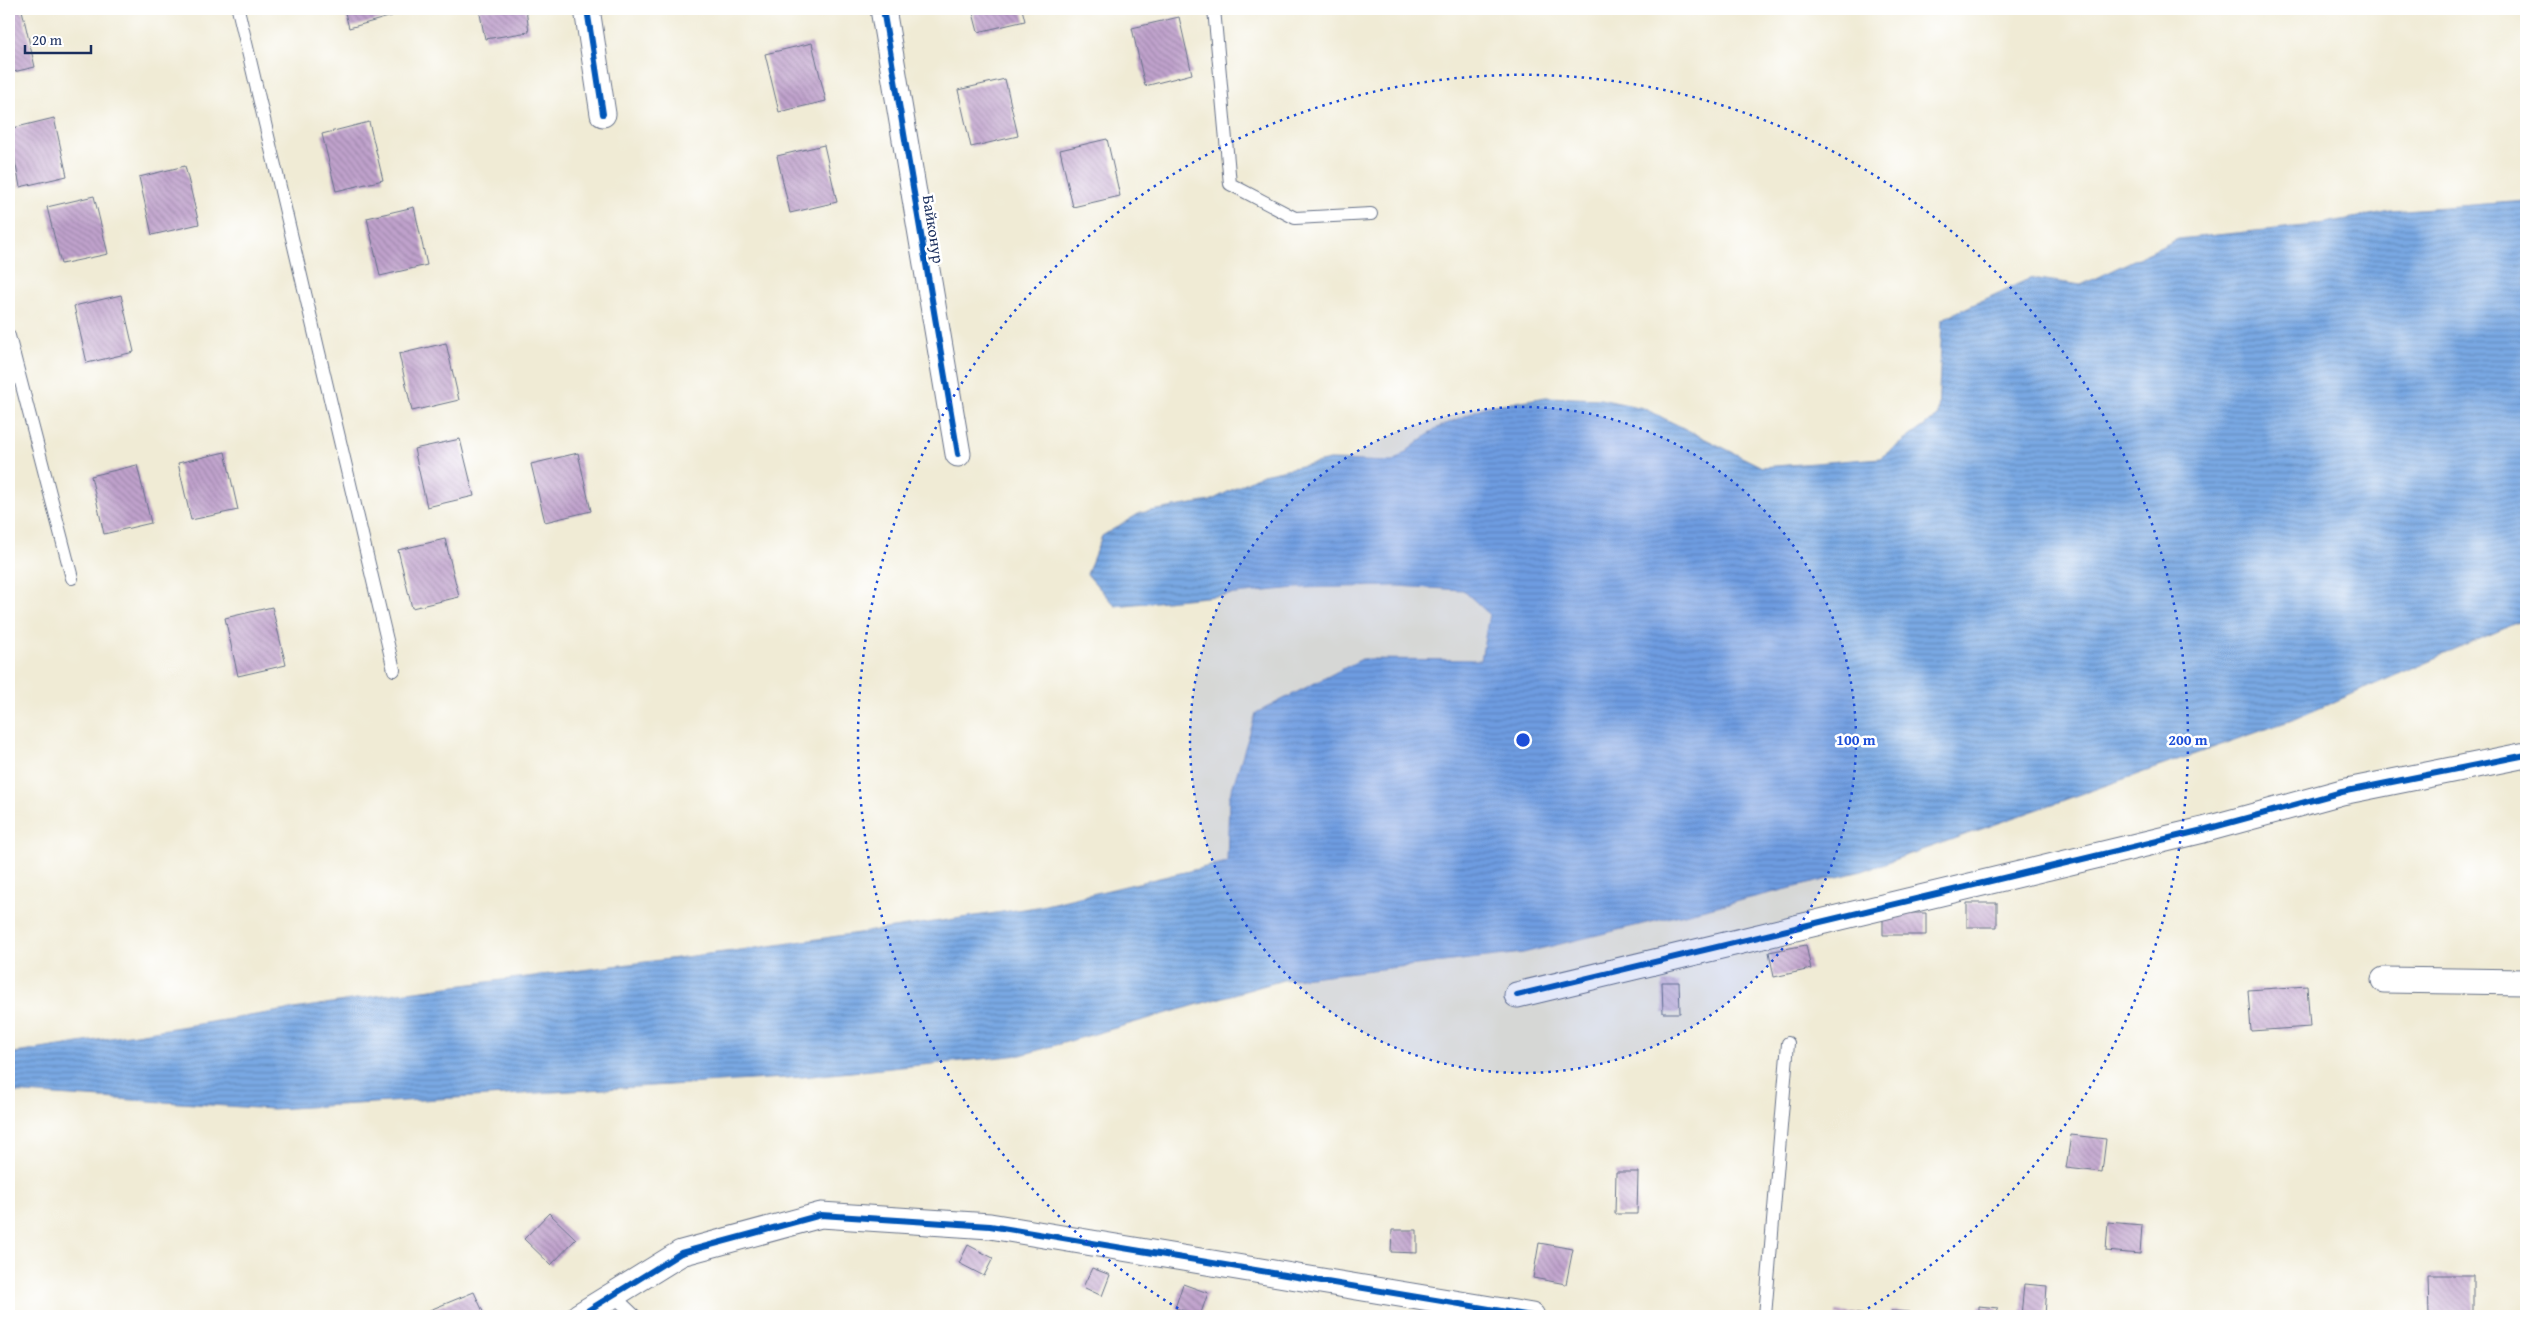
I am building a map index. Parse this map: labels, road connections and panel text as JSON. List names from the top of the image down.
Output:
{
  "streets": {
    "street": ["Байконур"]
  },
  "scale_bar": "20 m",
  "rings": ["100 m", "200 m"]
}
